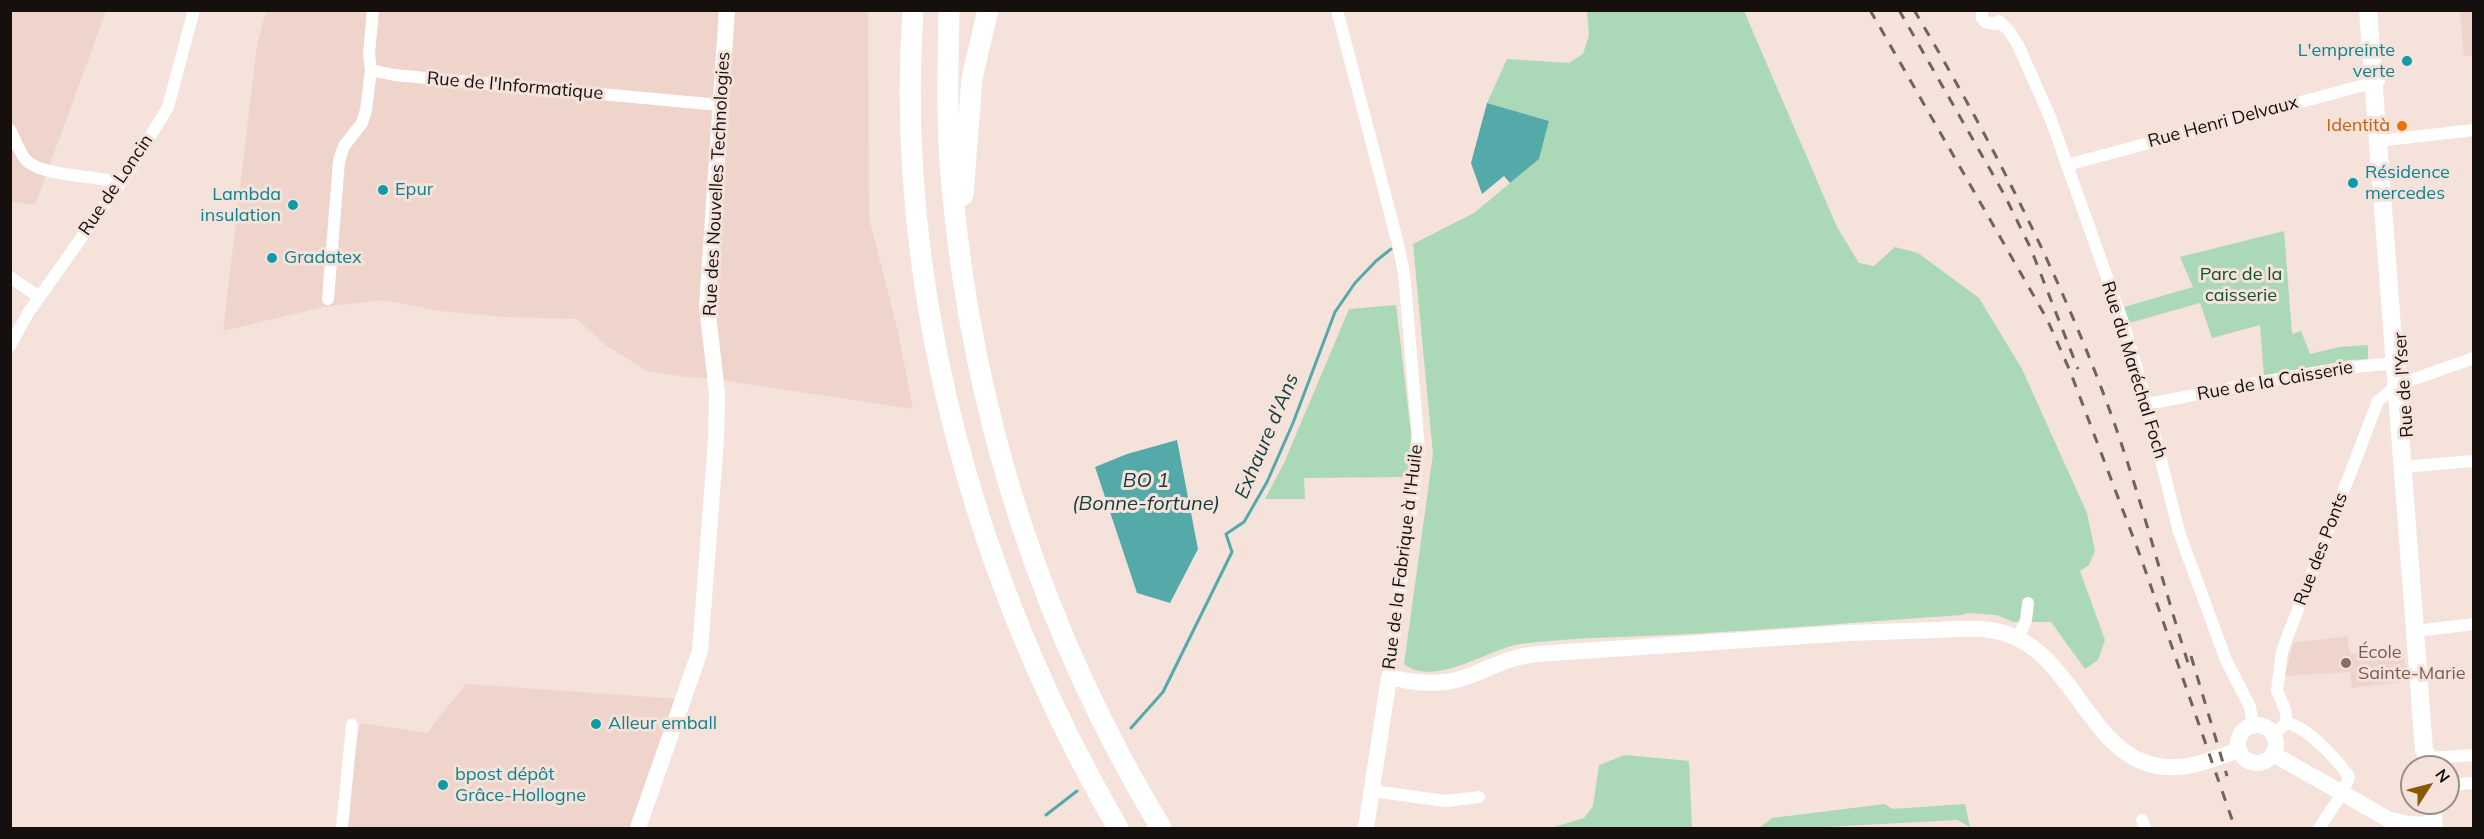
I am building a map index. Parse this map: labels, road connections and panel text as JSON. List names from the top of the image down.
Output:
{
  "streets": {
    "main road": ["Rue de l'Yser"],
    "street": [
      "Rue de l'Informatique",
      "Rue Henri Delvaux",
      "Rue des Nouvelles Technologies",
      "Rue de Loncin",
      "Rue du Maréchal Foch",
      "Rue de la Caisserie",
      "Rue des Ponts",
      "Rue de la Fabrique à l'Huile"
    ]
  },
  "crossings": [
    ["Rue de l'Informatique", "Rue des Nouvelles Technologies"],
    ["Rue Henri Delvaux", "Rue du Maréchal Foch"],
    ["Rue Henri Delvaux", "Rue de l'Yser"],
    ["Rue du Maréchal Foch", "Rue de la Caisserie"],
    ["Rue du Maréchal Foch", "Rue des Ponts"],
    ["Rue de la Caisserie", "Rue de l'Yser"],
    ["Rue de l'Yser", "Rue des Ponts"]
  ],
  "water": ["Exhaure d'Ans", "BO 1 (Bonne-fortune)"],
  "parks": ["Parc de la caisserie"],
  "places": [
    "L'empreinte verte",
    "Identità",
    "Résidence mercedes",
    "Epur",
    "Lambda insulation",
    "Gradatex",
    "École Sainte-Marie",
    "Alleur emball",
    "bpost dépôt Grâce-Hollogne"
  ],
  "north": "top right"
}
